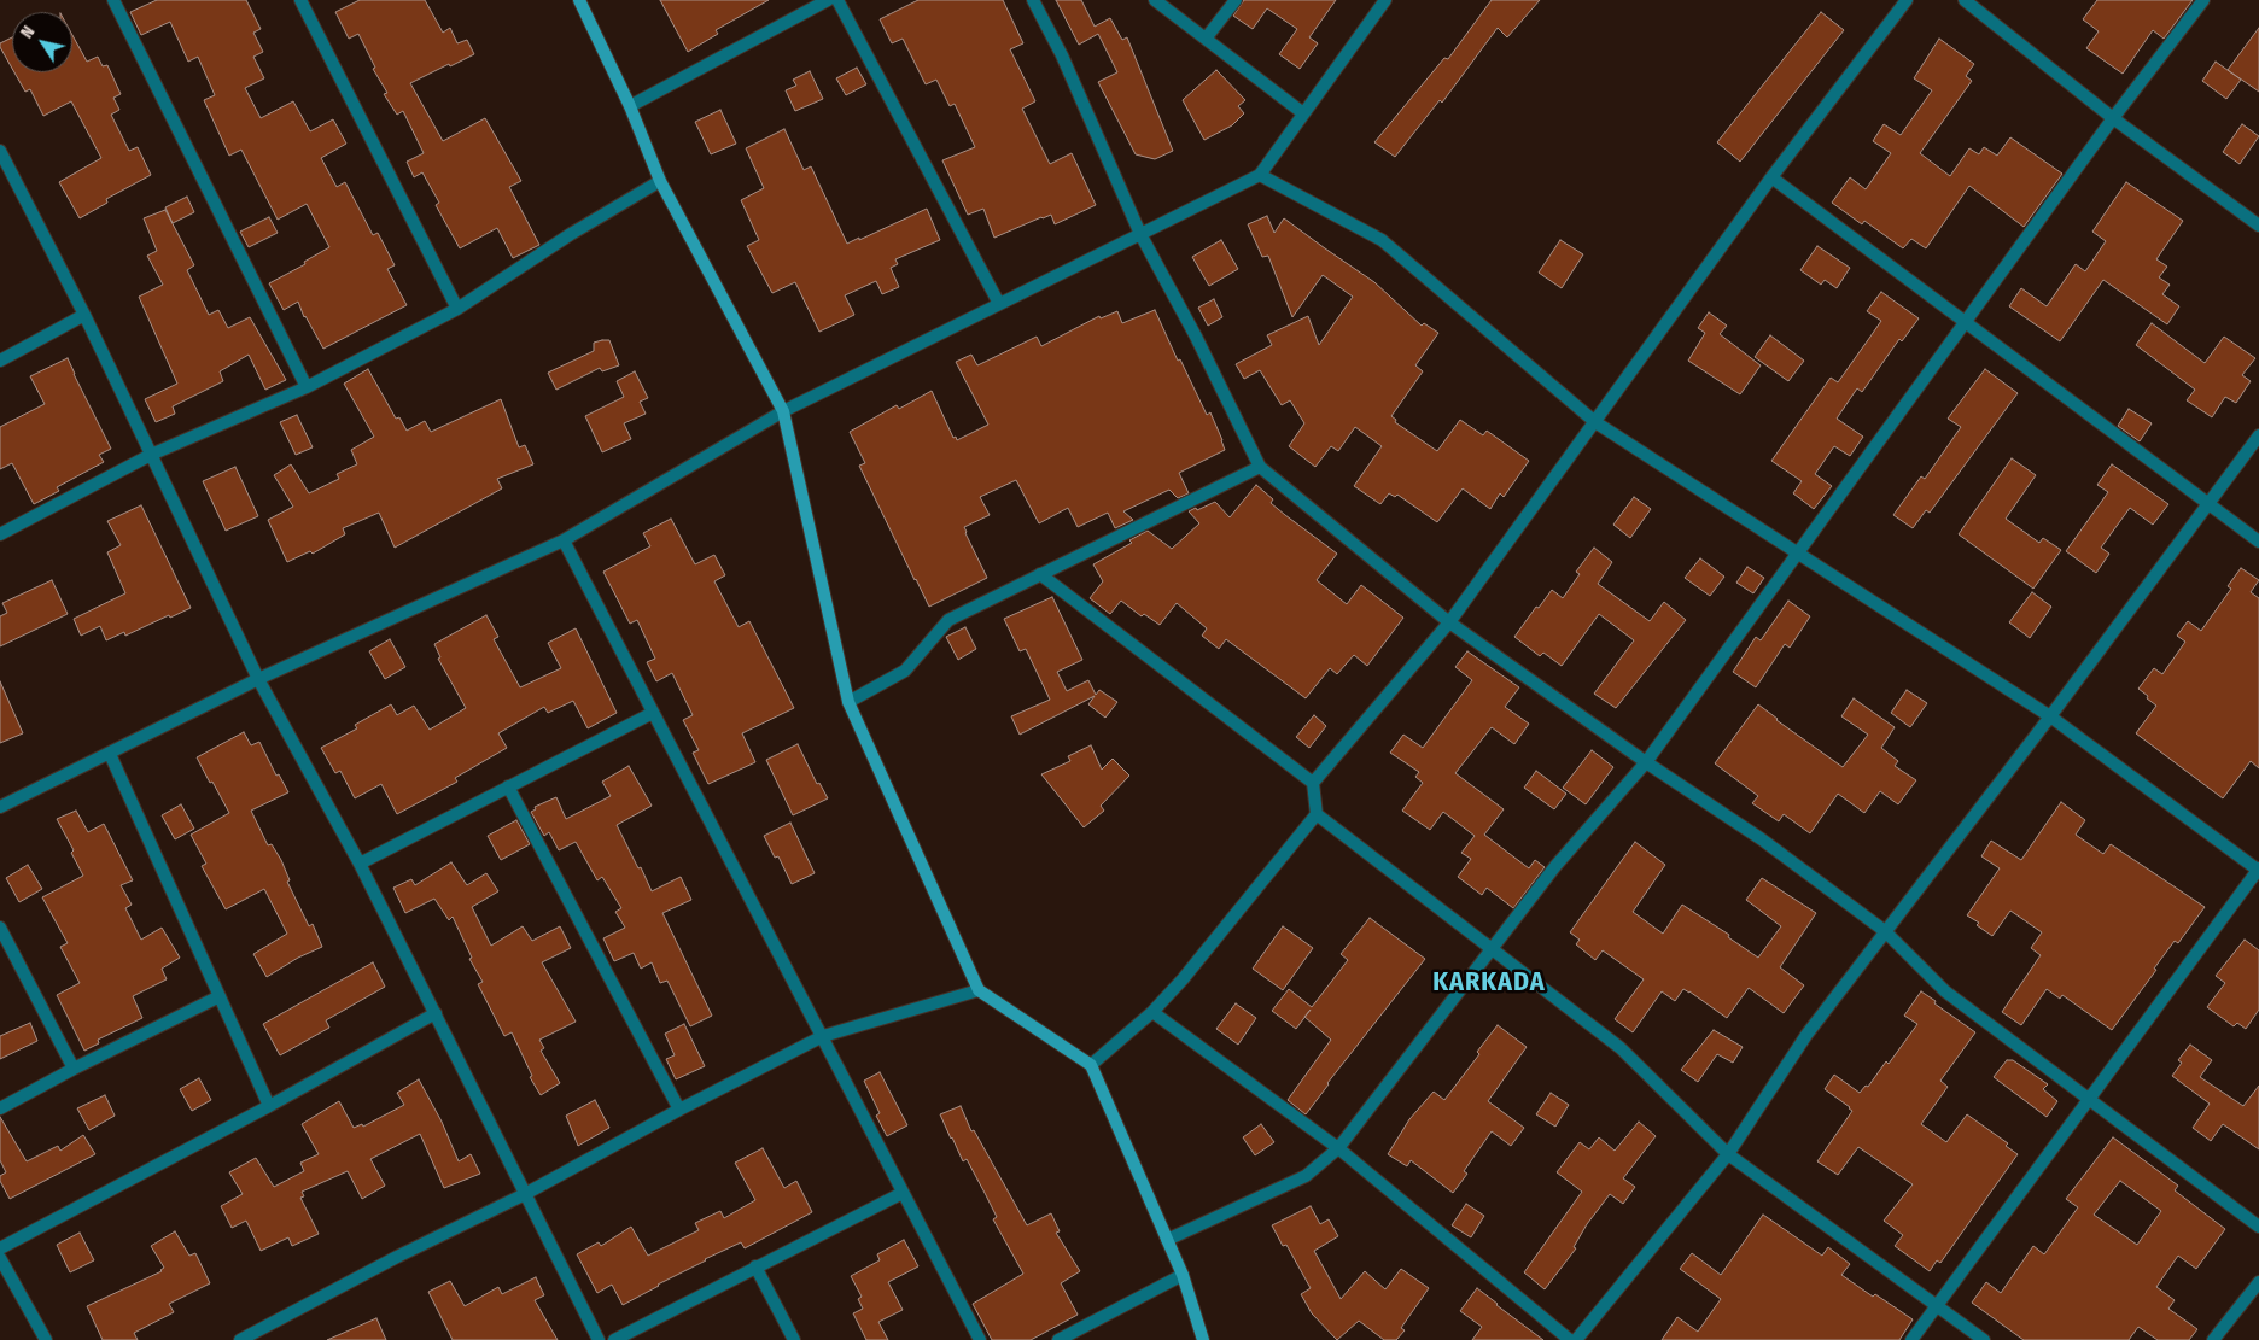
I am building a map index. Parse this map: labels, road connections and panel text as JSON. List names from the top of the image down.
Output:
{
  "districts": ["KARKADA"],
  "north": "top left"
}
